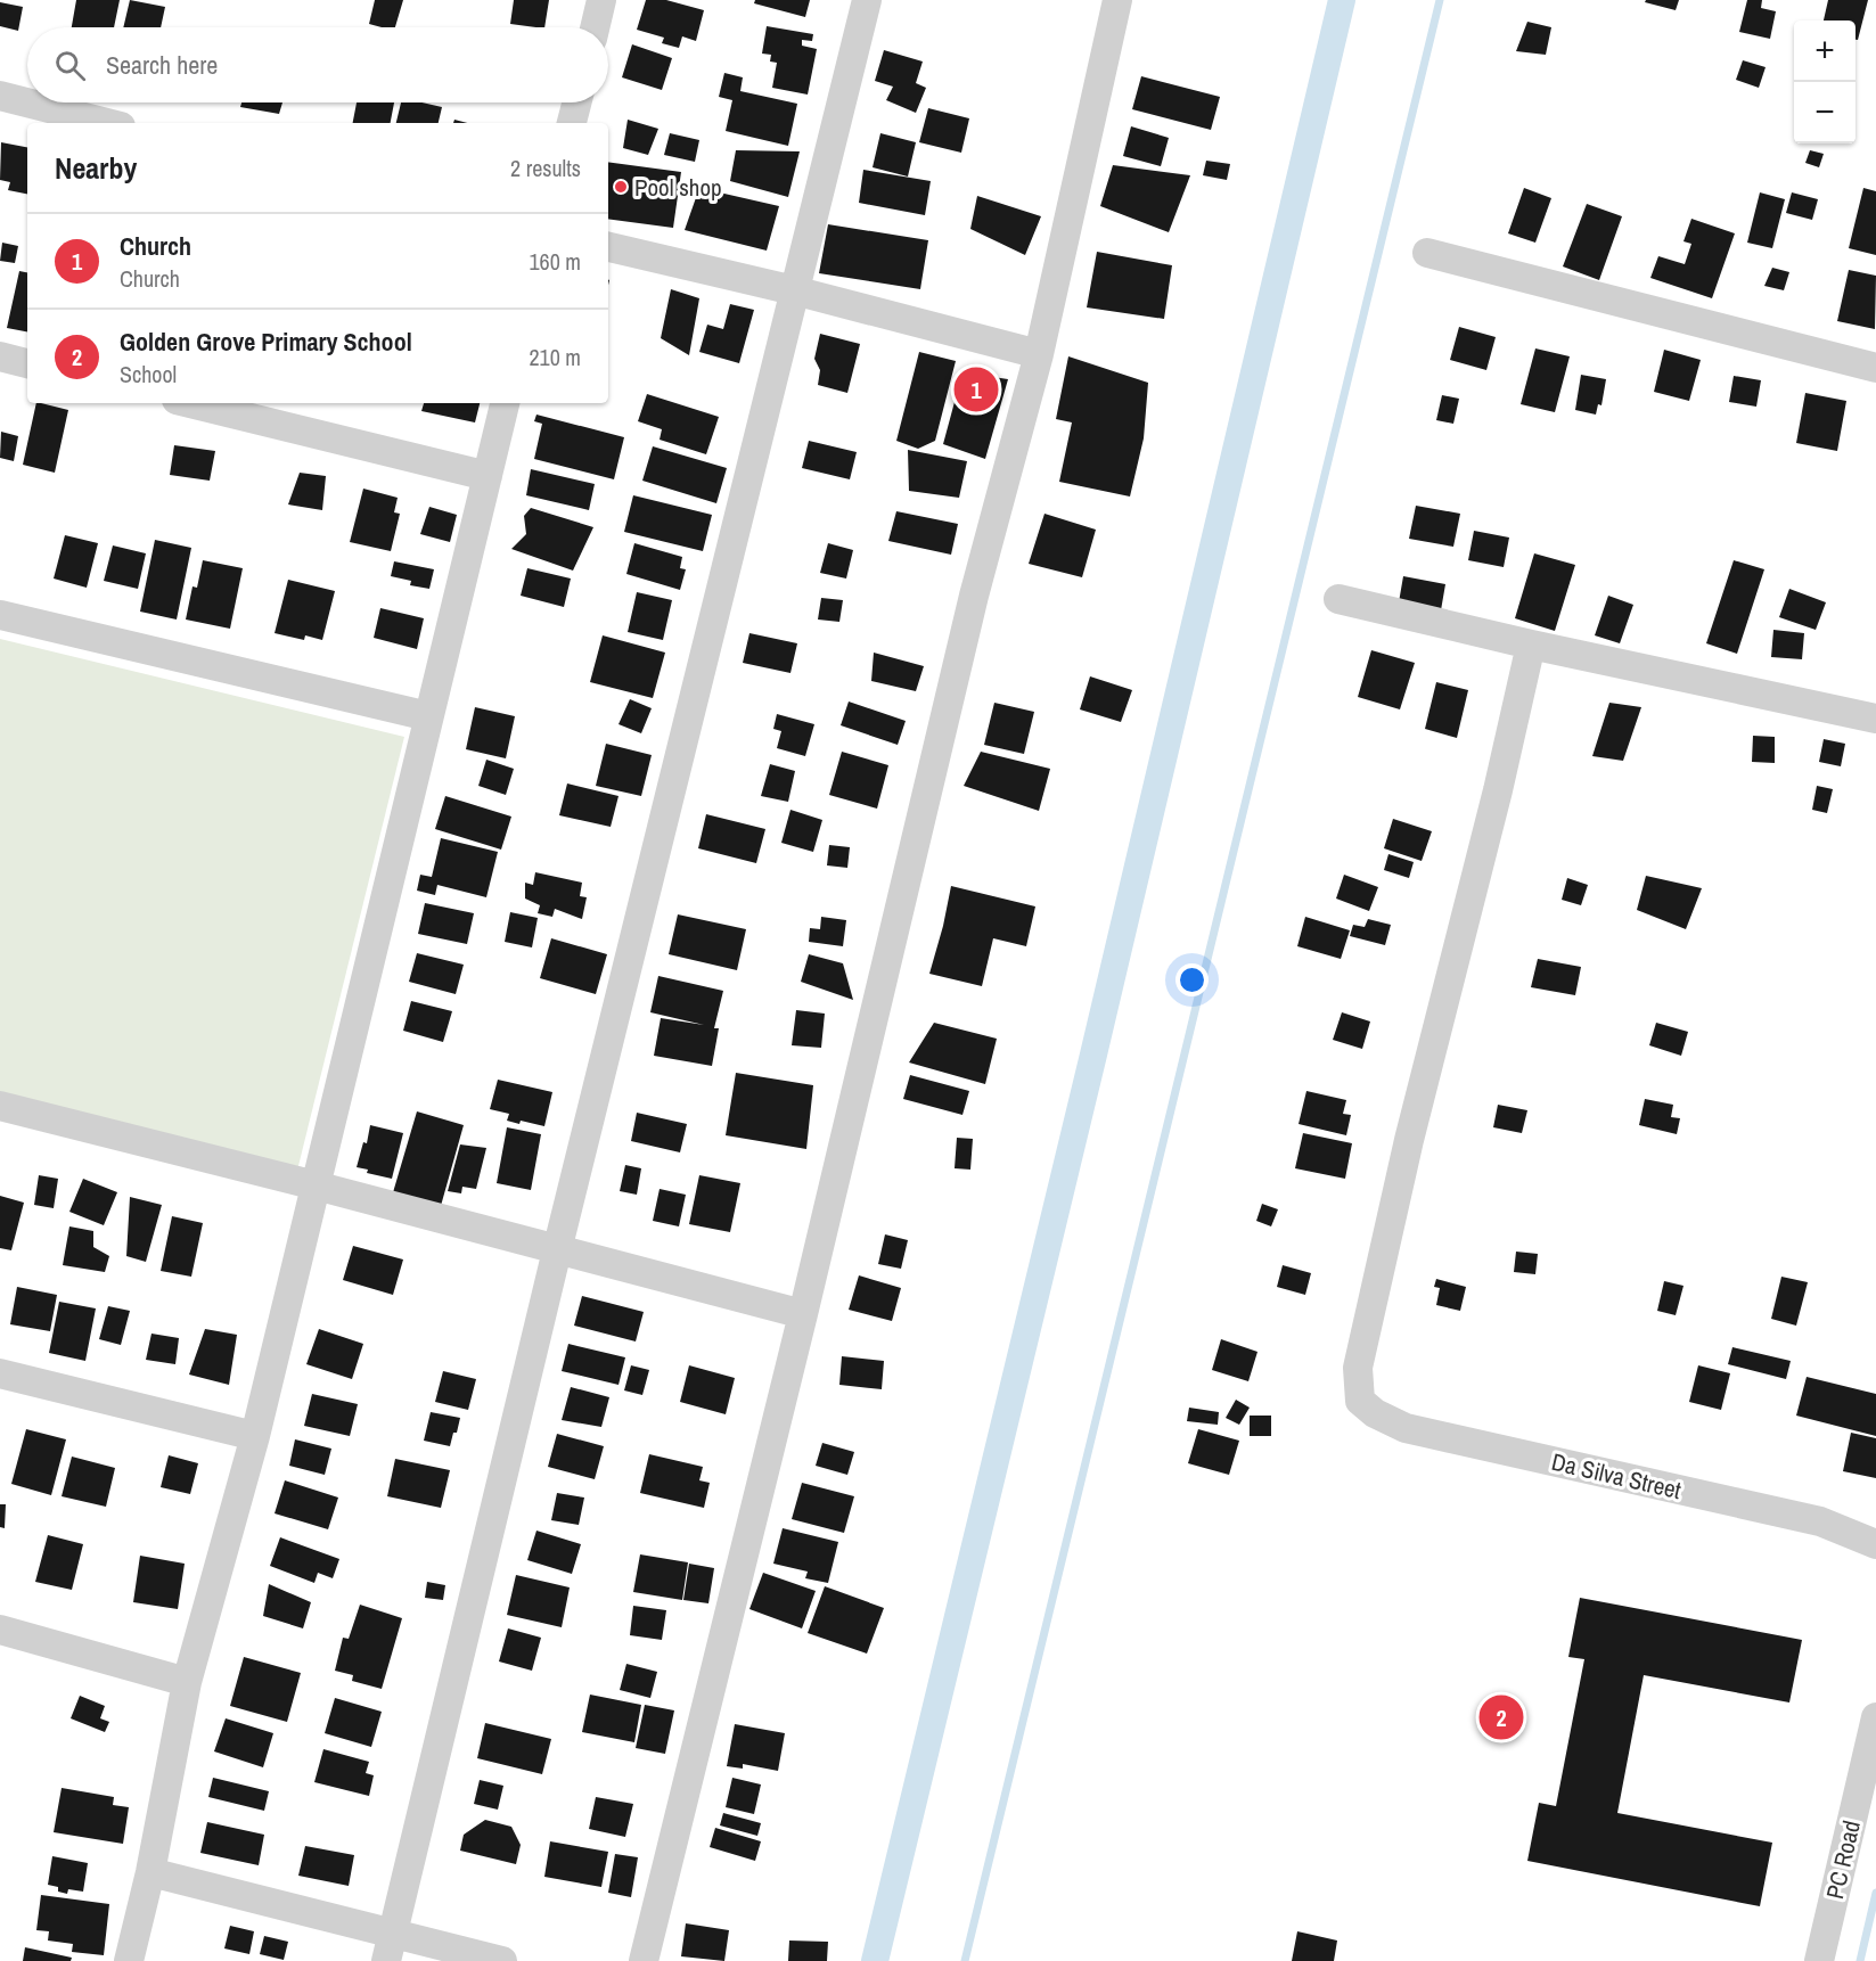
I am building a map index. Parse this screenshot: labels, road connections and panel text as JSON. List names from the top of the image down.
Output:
{
  "streets": {
    "street": ["Da Silva Street", "PC Road"]
  },
  "places": ["Pool shop"],
  "page": {
    "map_buttons": ["+", "−"],
    "search": "Search here",
    "heading": ["Nearby", "2 results"],
    "list": [
      {
        "mark": "1",
        "name": "Church",
        "note": "Church",
        "value": "160 m"
      },
      {
        "mark": "2",
        "name": "Golden Grove Primary School",
        "note": "School",
        "value": "210 m"
      }
    ],
    "pins": ["1", "2"]
  }
}
